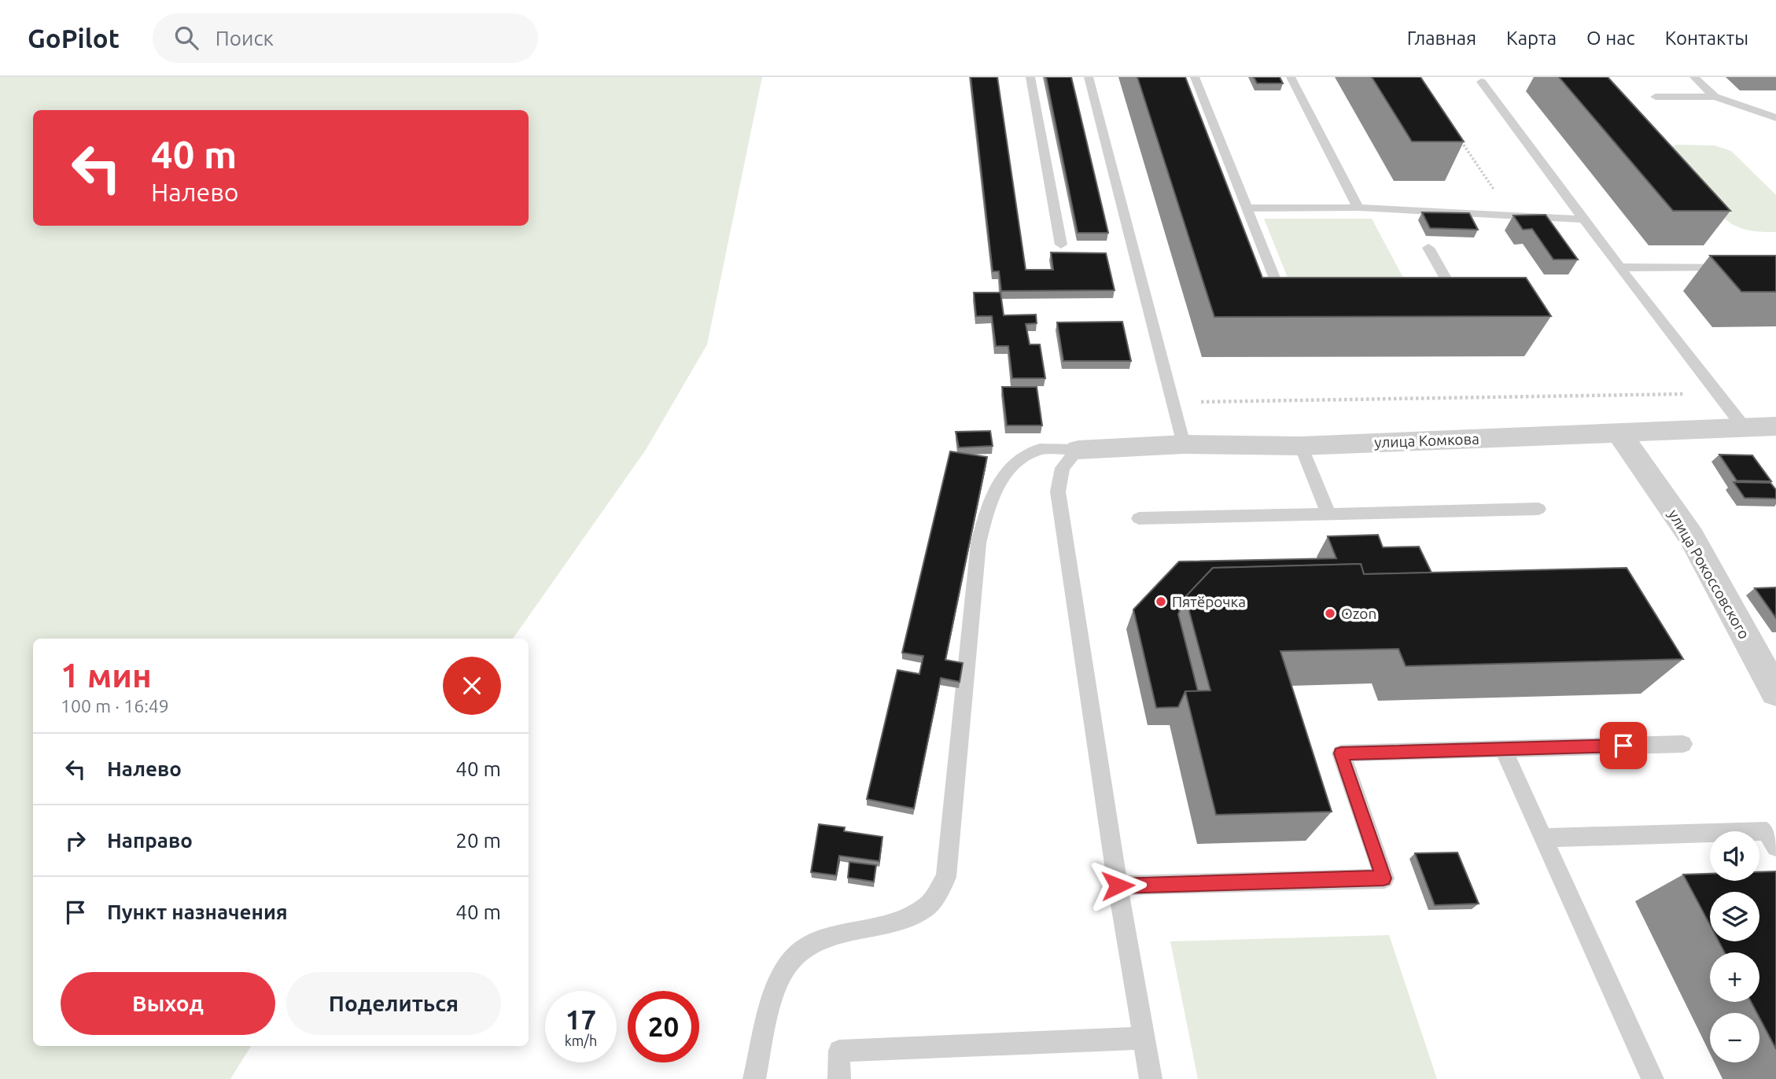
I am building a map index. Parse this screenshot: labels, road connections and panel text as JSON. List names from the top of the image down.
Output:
{
  "streets": {
    "street": ["улица Комкова", "улица Рокоссовского"]
  },
  "crossings": [
    ["улица Комкова", "улица Рокоссовского"]
  ],
  "places": ["Пятёрочка", "Ozon"],
  "page": {
    "header": "GoPilot",
    "search": "Поиск",
    "nav": [
      "Главная",
      "Карта",
      "О нас",
      "Контакты"
    ],
    "turn": ["40 m", "Налево"],
    "heading": ["1 мин", "100 m · 16:49"],
    "list": [
      {
        "name": "Налево",
        "value": "40 m"
      },
      {
        "name": "Направо",
        "value": "20 m"
      },
      {
        "name": "Пункт назначения",
        "value": "40 m"
      }
    ],
    "map_buttons": ["+", "−"],
    "buttons": ["Выход", "Поделиться"],
    "speed": "17 km/h",
    "limit": "20"
  }
}
